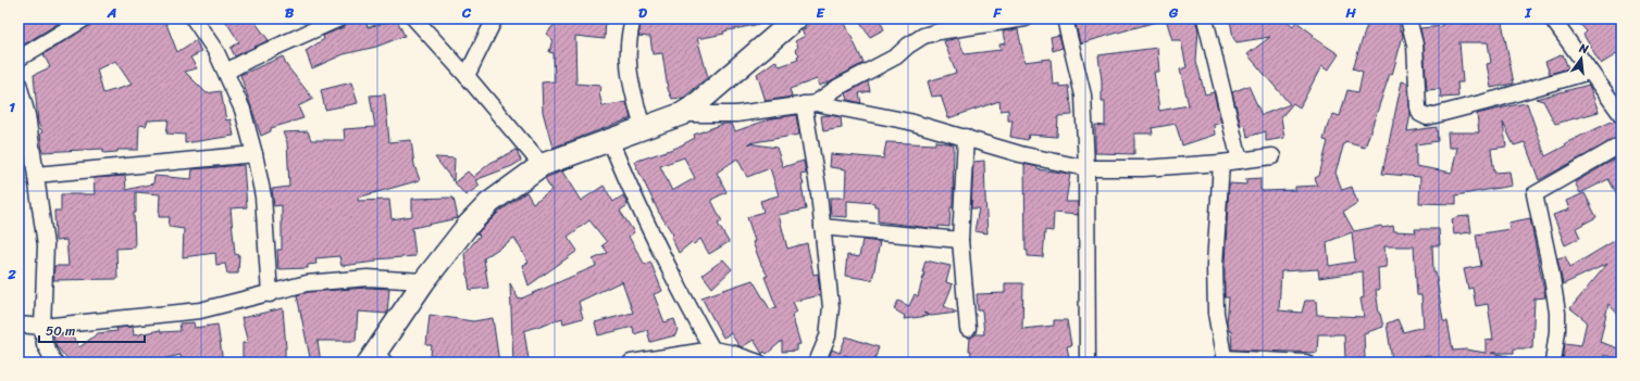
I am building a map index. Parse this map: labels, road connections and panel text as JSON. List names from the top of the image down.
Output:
{
  "scale_bar": "50 m",
  "north": "top",
  "grid": {
    "columns": [
      "A",
      "B",
      "C",
      "D",
      "E",
      "F",
      "G",
      "H",
      "I"
    ],
    "rows": ["1", "2"]
  }
}
